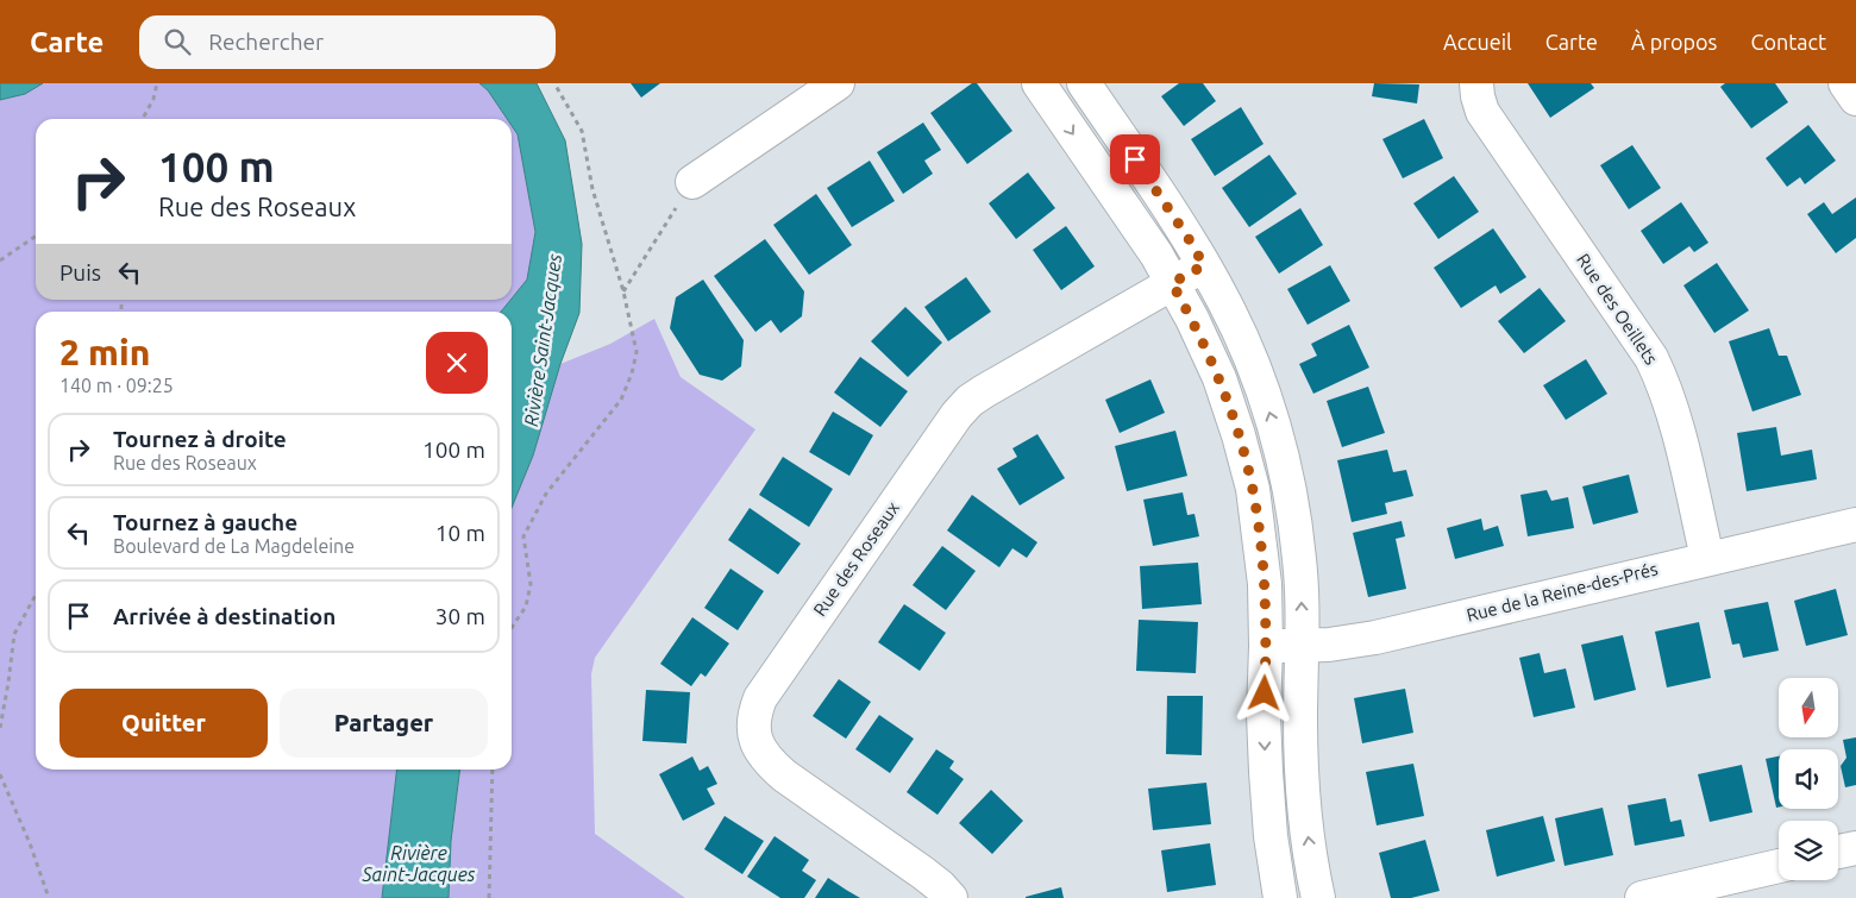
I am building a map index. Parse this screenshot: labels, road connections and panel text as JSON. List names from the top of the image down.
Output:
{
  "streets": {
    "street": ["Rue des Oeillets", "Rue des Roseaux", "Rue de la Reine-des-Prés"]
  },
  "crossings": [
    ["Rue des Oeillets", "Rue de la Reine-des-Prés"]
  ],
  "water": ["Rivière Saint-Jacques"],
  "north": "bottom",
  "page": {
    "header": "Carte",
    "search": "Rechercher",
    "nav": [
      "Accueil",
      "Carte",
      "À propos",
      "Contact"
    ],
    "turn": ["100 m", "Rue des Roseaux"],
    "then": "Puis",
    "heading": ["2 min", "140 m · 09:25"],
    "list": [
      {
        "name": "Tournez à droite",
        "note": "Rue des Roseaux",
        "value": "100 m"
      },
      {
        "name": "Tournez à gauche",
        "note": "Boulevard de La Magdeleine",
        "value": "10 m"
      },
      {
        "name": "Arrivée à destination",
        "value": "30 m"
      }
    ],
    "buttons": ["Quitter", "Partager"]
  }
}
